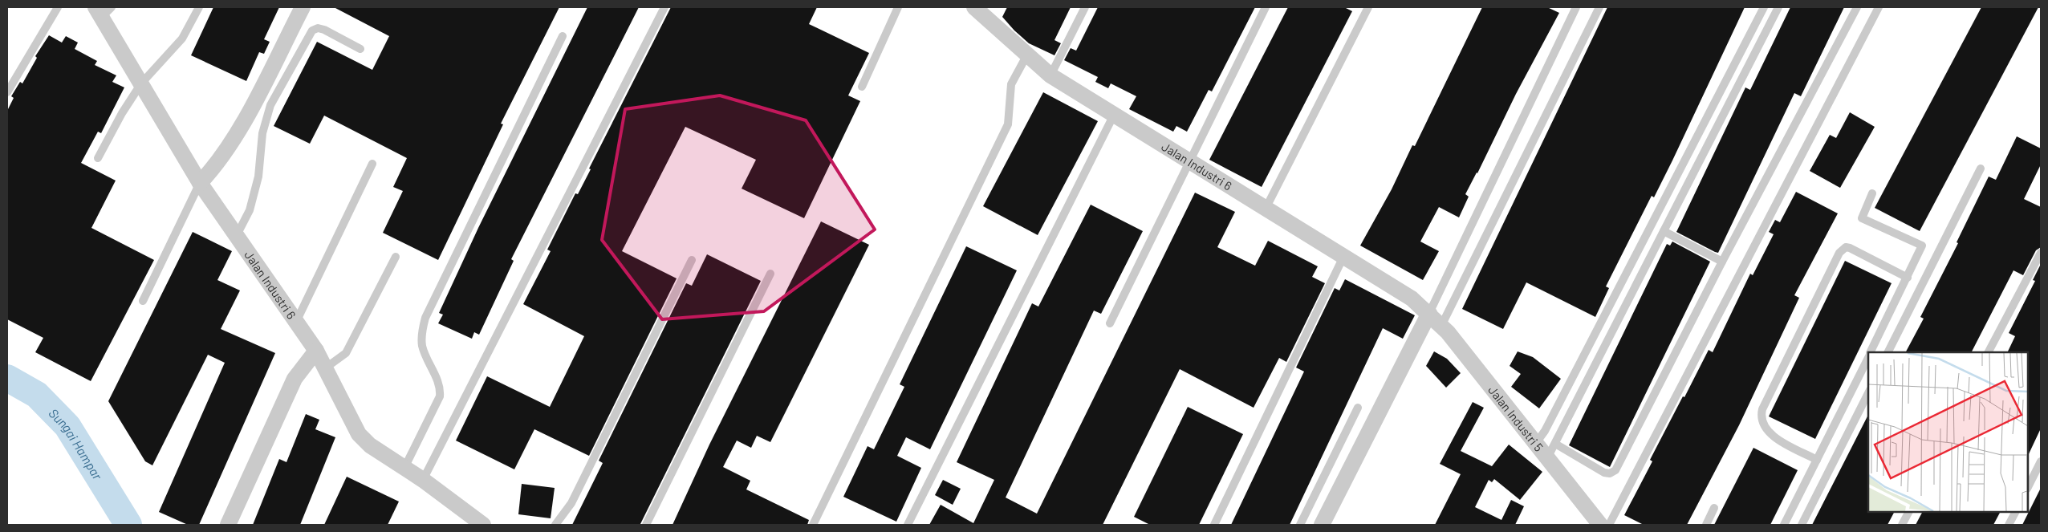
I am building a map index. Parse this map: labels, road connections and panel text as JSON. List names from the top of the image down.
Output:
{
  "streets": {
    "street": ["Jalan Industri 6", "Jalan Industri 5"]
  },
  "crossings": [
    ["Jalan Industri 6", "Jalan Industri 5"]
  ],
  "water": ["Sungai Hampar"]
}
